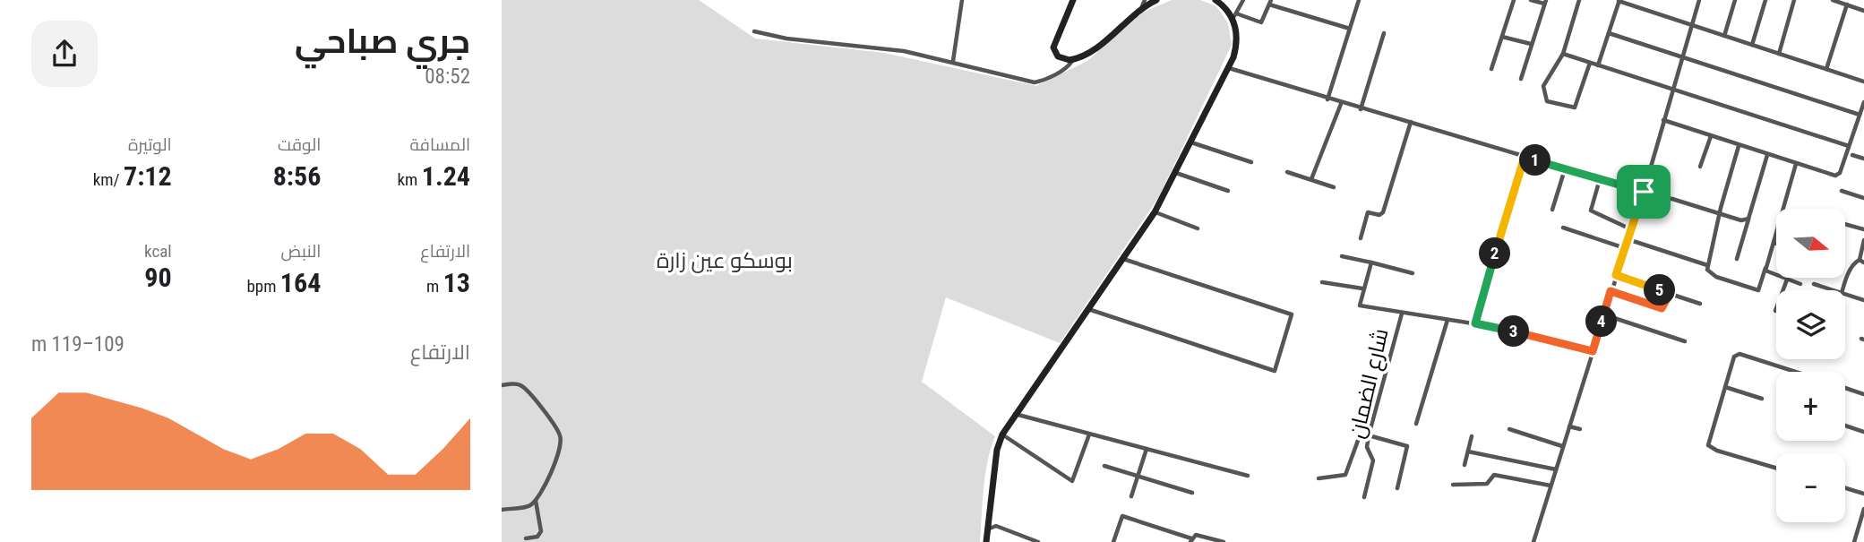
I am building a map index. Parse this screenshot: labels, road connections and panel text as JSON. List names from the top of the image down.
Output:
{
  "streets": {
    "street": ["شارع الضمان"]
  },
  "parks": ["بوسكو عين زارة"],
  "north": "right",
  "page": {
    "heading": ["جري صباحي", "08:52"],
    "stats": [
      ["المسافة", "1.24 km"],
      ["الوقت", "8:56"],
      ["الوتيرة", "7:12 /km"],
      ["الارتفاع", "13 m"],
      ["النبض", "164 bpm"],
      ["kcal", "90"]
    ],
    "pins": [
      "1",
      "2",
      "5",
      "4",
      "3"
    ],
    "map_buttons": ["+", "−"],
    "chart": ["الارتفاع", "109–119 m"]
  }
}
